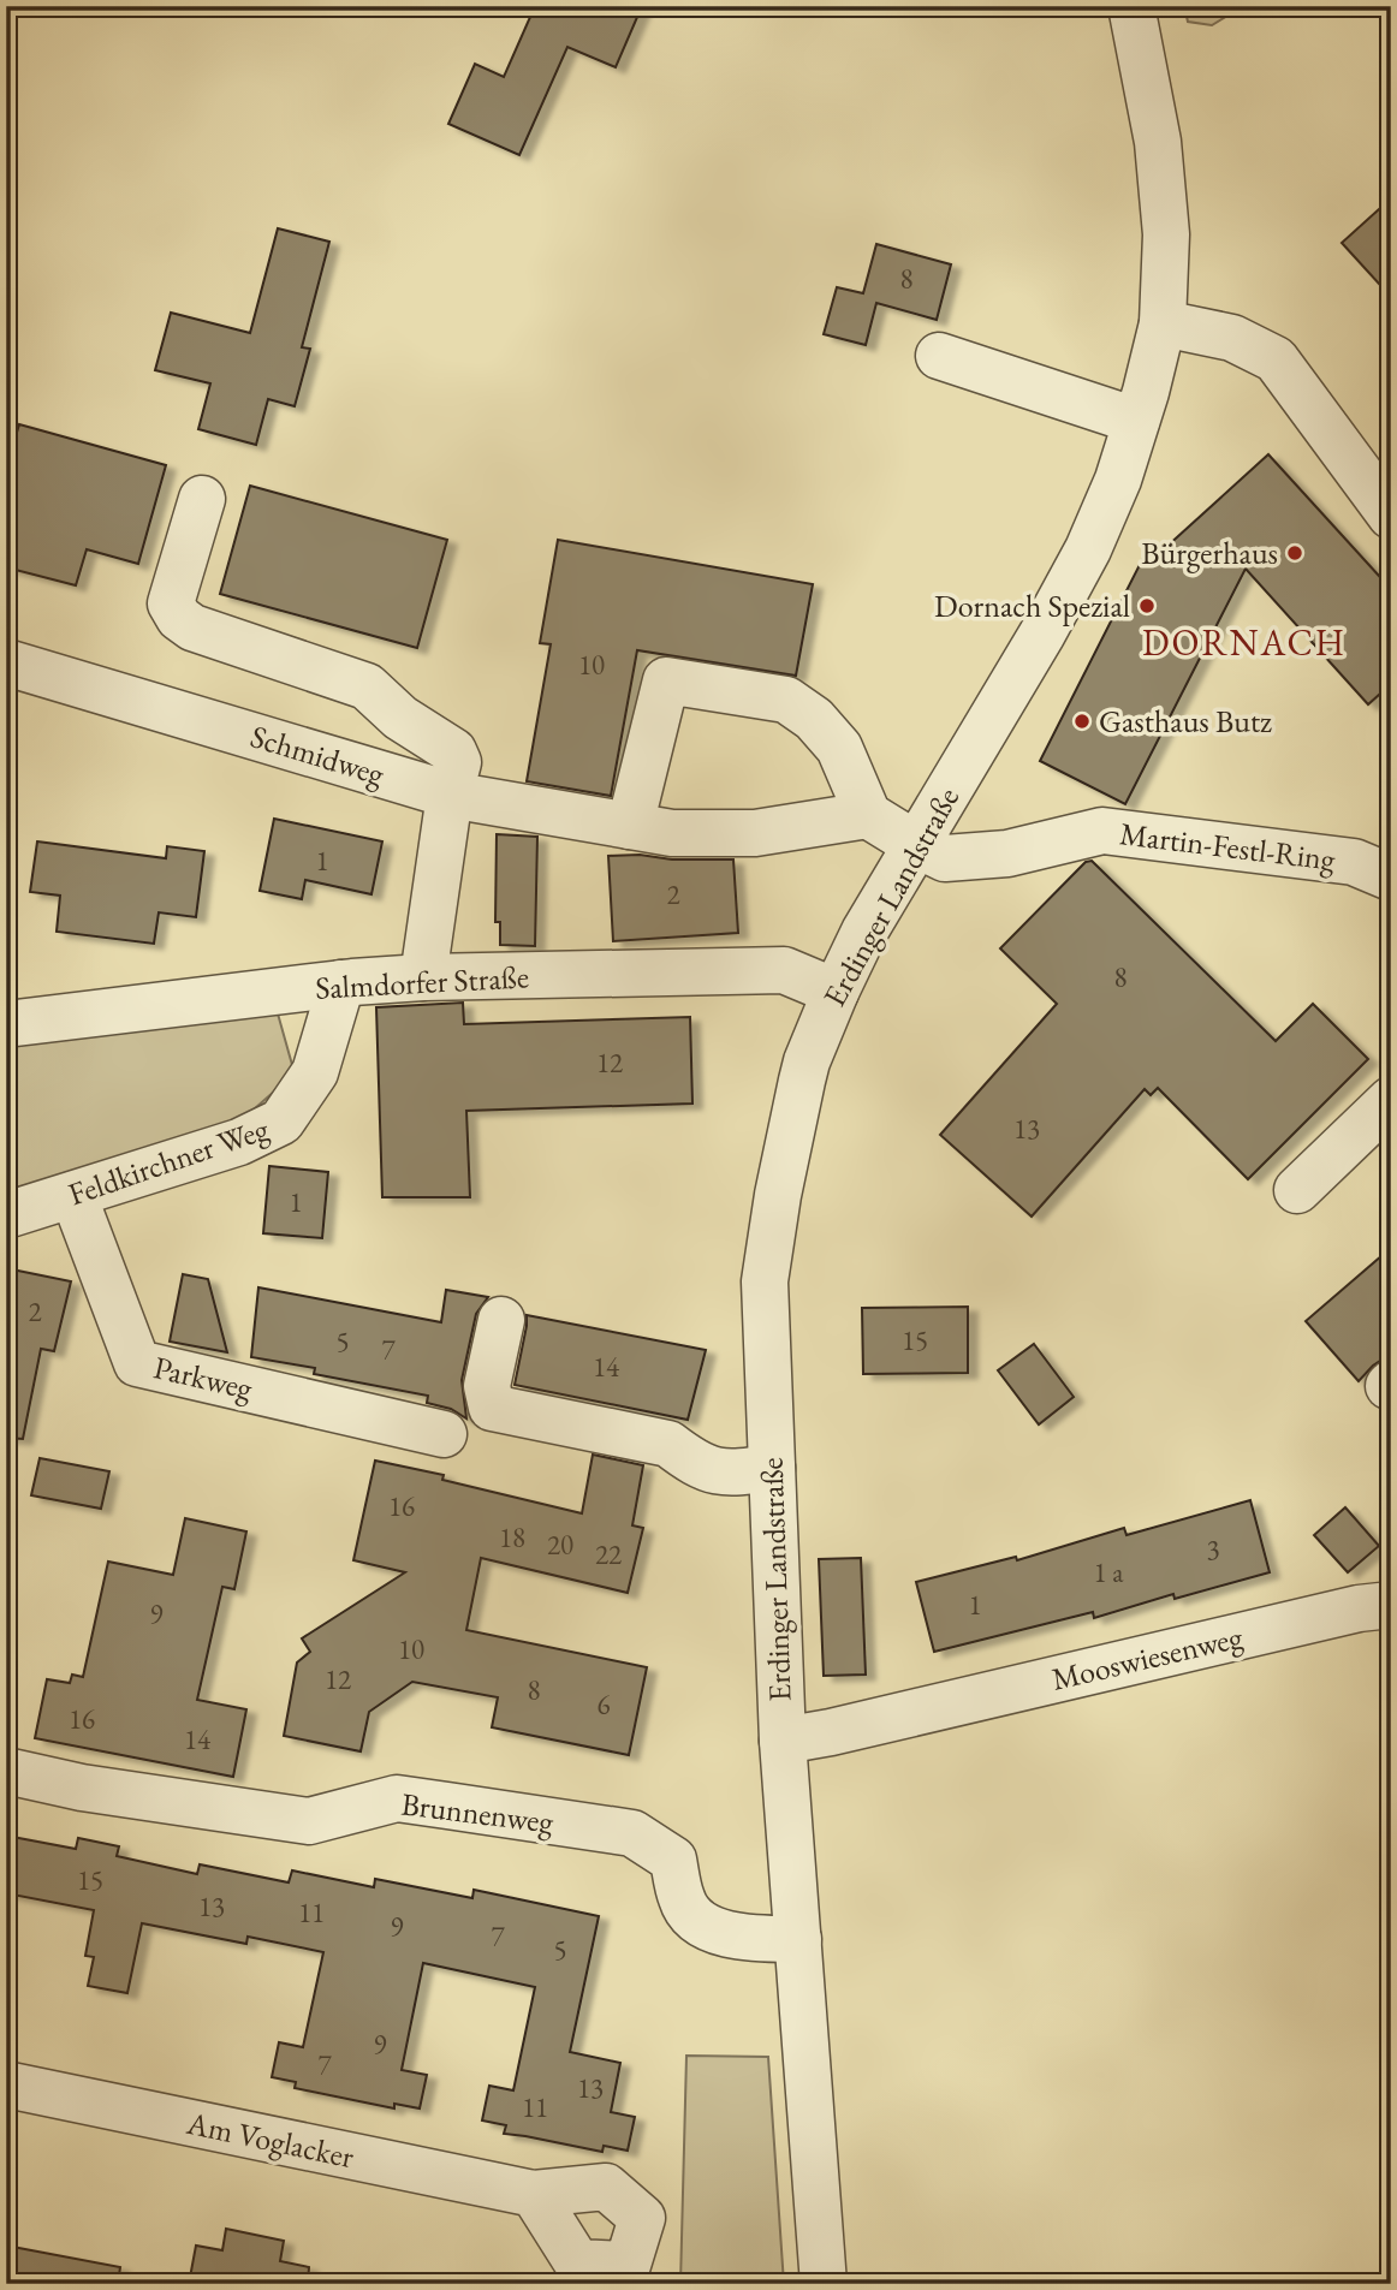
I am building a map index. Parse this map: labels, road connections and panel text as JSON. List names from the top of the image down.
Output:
{
  "streets": {
    "street": [
      "Schmidweg",
      "Martin-Festl-Ring",
      "Erdinger Landstraße",
      "Salmdorfer Straße",
      "Feldkirchner Weg",
      "Parkweg",
      "Mooswiesenweg",
      "Brunnenweg",
      "Am Voglacker"
    ]
  },
  "crossings": [
    ["Schmidweg", "Martin-Festl-Ring"],
    ["Martin-Festl-Ring", "Erdinger Landstraße"],
    ["Erdinger Landstraße", "Salmdorfer Straße"],
    ["Erdinger Landstraße", "Mooswiesenweg"],
    ["Erdinger Landstraße", "Brunnenweg"],
    ["Salmdorfer Straße", "Feldkirchner Weg"],
    ["Feldkirchner Weg", "Parkweg"]
  ],
  "districts": ["DORNACH"],
  "places": ["Bürgerhaus", "Dornach Spezial", "Gasthaus Butz"],
  "house_numbers": [
    "8",
    "10",
    "1",
    "2",
    "8",
    "12",
    "13",
    "1",
    "2",
    "15",
    "5",
    "7",
    "14",
    "16",
    "18",
    "20",
    "3",
    "22",
    "1 a",
    "1",
    "9",
    "10",
    "12",
    "8",
    "6",
    "16",
    "14",
    "15",
    "13",
    "11",
    "9",
    "7",
    "5",
    "9",
    "7",
    "13",
    "11"
  ]
}
